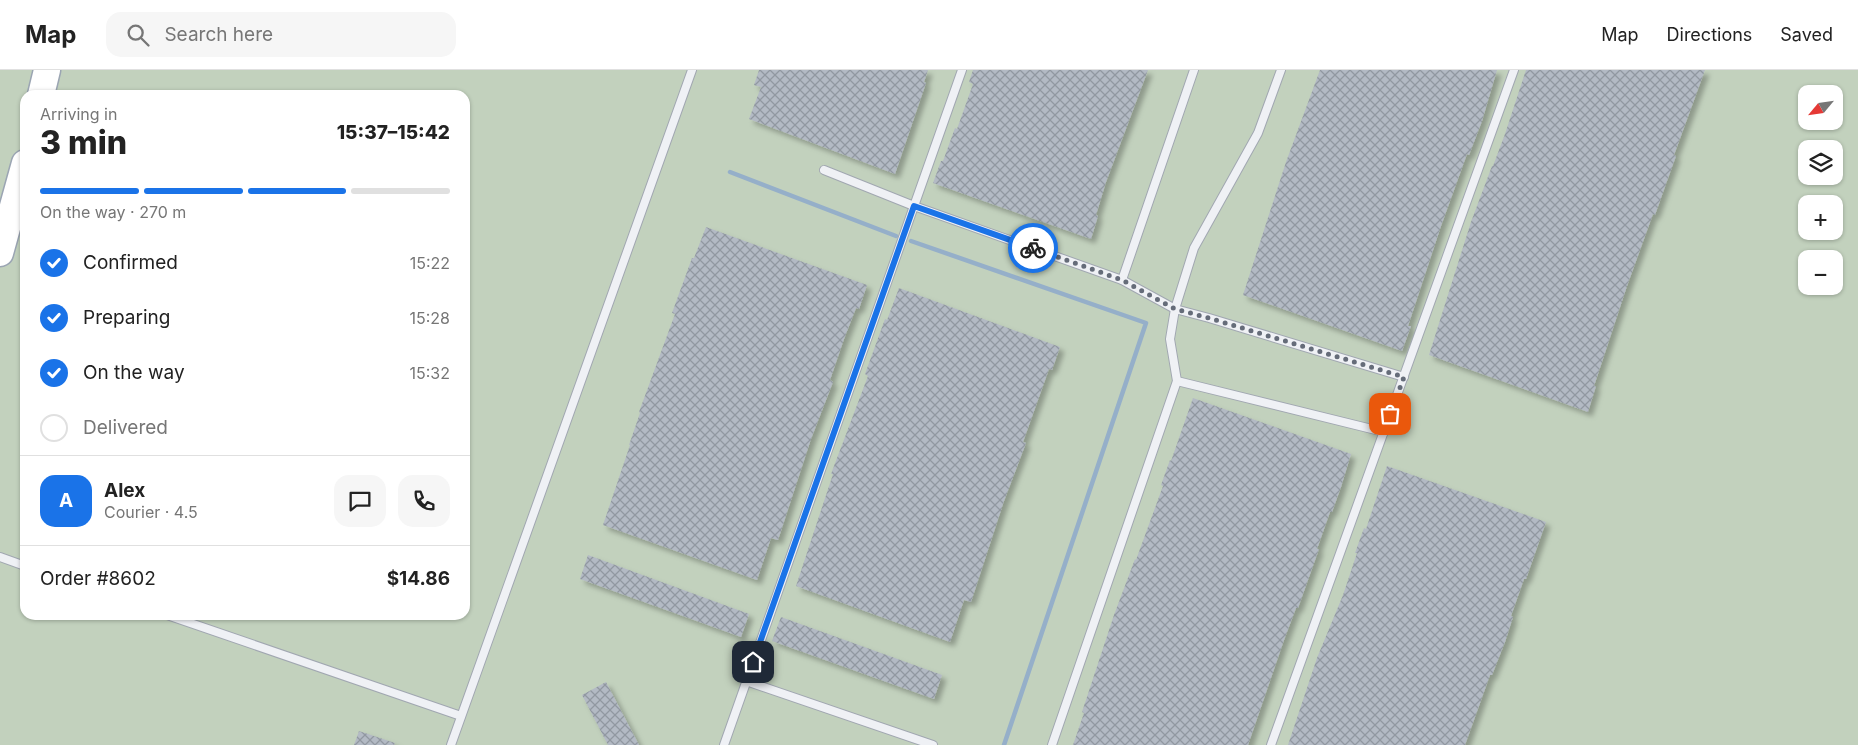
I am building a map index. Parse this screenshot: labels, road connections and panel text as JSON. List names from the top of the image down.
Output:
{
  "north": "bottom left",
  "page": {
    "header": "Map",
    "search": "Search here",
    "nav": ["Map", "Directions", "Saved"],
    "map_buttons": ["+", "−"],
    "heading": ["3 min", "Arriving in", "15:37–15:42"],
    "panel": [
      "Alex",
      "Courier · 4.5",
      "Order #8602",
      "$14.86"
    ],
    "bar": "On the way · 270 m",
    "list": [
      ["Confirmed", "15:22"],
      ["Preparing", "15:28"],
      ["On the way", "15:32"],
      "Delivered"
    ],
    "round": "A"
  }
}
